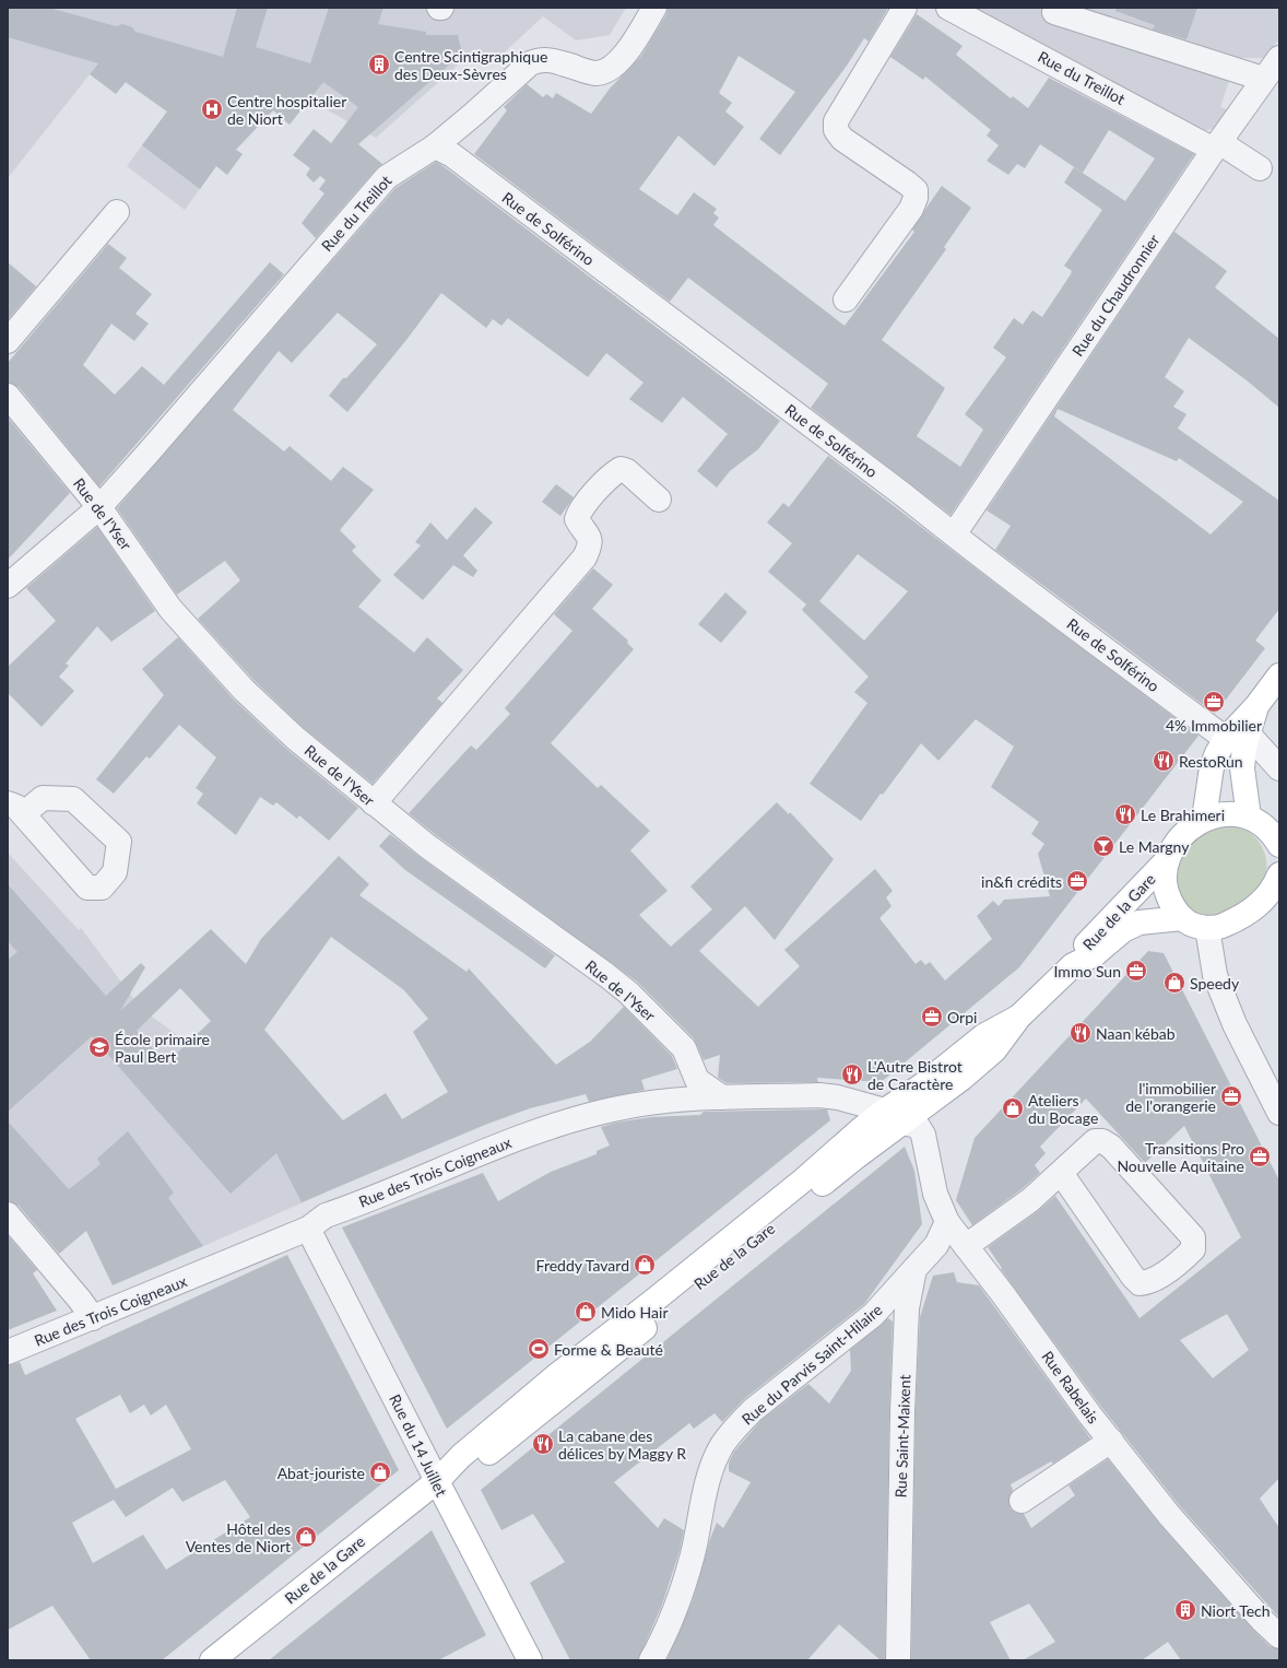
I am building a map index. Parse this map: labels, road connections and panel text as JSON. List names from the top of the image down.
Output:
{
  "streets": {
    "main road": ["Rue de la Gare", "Rue du 14 Juillet"],
    "street": [
      "Rue du Treillot",
      "Rue de Solférino",
      "Rue du Chaudronnier",
      "Rue de l'Yser",
      "Rue des Trois Coigneaux",
      "Rue du Parvis Saint-Hilaire",
      "Rue Rabelais",
      "Rue Saint-Maixent"
    ]
  },
  "crossings": [
    ["Rue du Treillot", "Rue de Solférino"],
    ["Rue du Treillot", "Rue du Chaudronnier"],
    ["Rue du Treillot", "Rue de l'Yser"],
    ["Rue de Solférino", "Rue du Chaudronnier"],
    ["Rue de l'Yser", "Rue des Trois Coigneaux"],
    ["Rue de la Gare", "Rue des Trois Coigneaux"],
    ["Rue de la Gare", "Rue Rabelais"],
    ["Rue de la Gare", "Rue du 14 Juillet"],
    ["Rue des Trois Coigneaux", "Rue Rabelais"],
    ["Rue des Trois Coigneaux", "Rue du 14 Juillet"],
    ["Rue du Parvis Saint-Hilaire", "Rue Saint-Maixent"]
  ],
  "places": {
    "building": ["Centre Scintigraphique des Deux-Sèvres", "Niort Tech"],
    "hospital": ["Centre hospitalier de Niort"],
    "office": [
      "4% Immobilier",
      "in&fi crédits",
      "Immo Sun",
      "Orpi",
      "l'immobilier de l'orangerie",
      "Transitions Pro Nouvelle Aquitaine"
    ],
    "restaurant": [
      "RestoRun",
      "Le Brahimeri",
      "Naan kébab",
      "L'Autre Bistrot de Caractère",
      "La cabane des délices by Maggy R"
    ],
    "bar": ["Le Margny"],
    "shop": [
      "Speedy",
      "Ateliers du Bocage",
      "Freddy Tavard",
      "Mido Hair",
      "Abat-jouriste",
      "Hôtel des Ventes de Niort"
    ],
    "school or university": ["École primaire Paul Bert"],
    "sports": ["Forme & Beauté"]
  }
}
